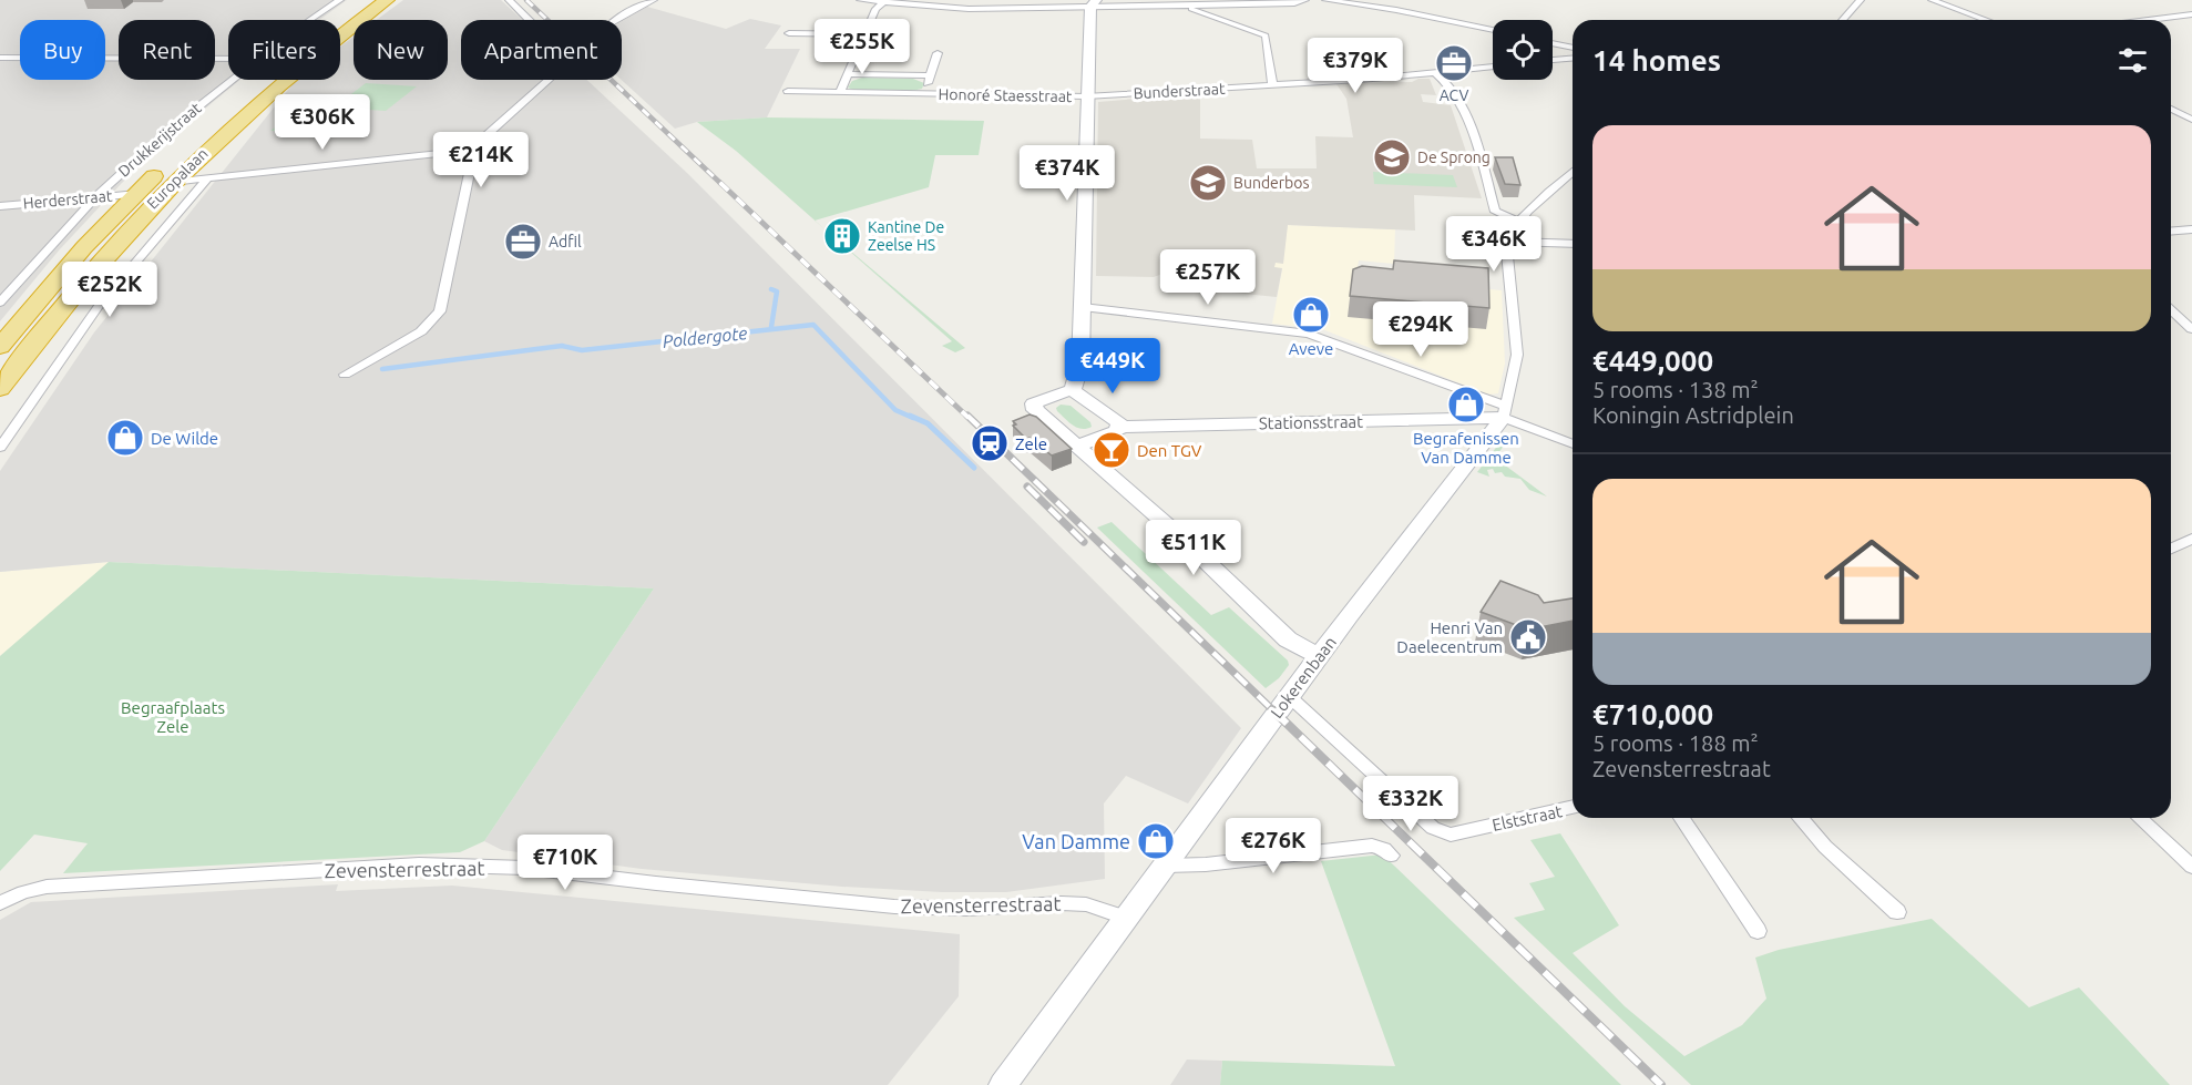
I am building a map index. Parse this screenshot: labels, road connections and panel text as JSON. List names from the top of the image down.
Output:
{
  "streets": {
    "highway": ["Europalaan"],
    "street": [
      "Bunderstraat",
      "Honoré Staesstraat",
      "Drukkerijstraat",
      "Herderstraat",
      "Stationsstraat",
      "Lokerenbaan",
      "Elststraat",
      "Zevensterrestraat"
    ]
  },
  "crossings": [
    ["Bunderstraat", "Honoré Staesstraat"],
    ["Drukkerijstraat", "Herderstraat"],
    ["Europalaan", "Herderstraat"],
    ["Stationsstraat", "Lokerenbaan"],
    ["Lokerenbaan", "Elststraat"],
    ["Lokerenbaan", "Zevensterrestraat"]
  ],
  "water": ["Poldergote"],
  "parks": ["Begraafplaats Zele"],
  "places": {
    "office": ["ACV", "Adfil"],
    "school or university": ["De Sprong", "Bunderbos"],
    "building": ["Kantine De Zeelse HS"],
    "shop": [
      "Aveve",
      "Begrafenissen Van Damme",
      "De Wilde",
      "Van Damme"
    ],
    "station": ["Zele"],
    "bar": ["Den TGV"],
    "public building": ["Henri Van Daelecentrum"]
  },
  "page": {
    "price": [
      "€255K",
      "€379K",
      "€306K",
      "€214K",
      "€374K",
      "€346K",
      "€257K",
      "€252K",
      "€294K",
      "€449K",
      "€511K",
      "€332K",
      "€276K",
      "€710K"
    ],
    "chip": [
      "Buy",
      "Rent",
      "Filters",
      "New",
      "Apartment"
    ],
    "heading": "14 homes",
    "list": [
      {
        "name": "€449,000",
        "note": "5 rooms · 138 m² · Koningin Astridplein"
      },
      {
        "name": "€710,000",
        "note": "5 rooms · 188 m² · Zevensterrestraat"
      }
    ]
  }
}
